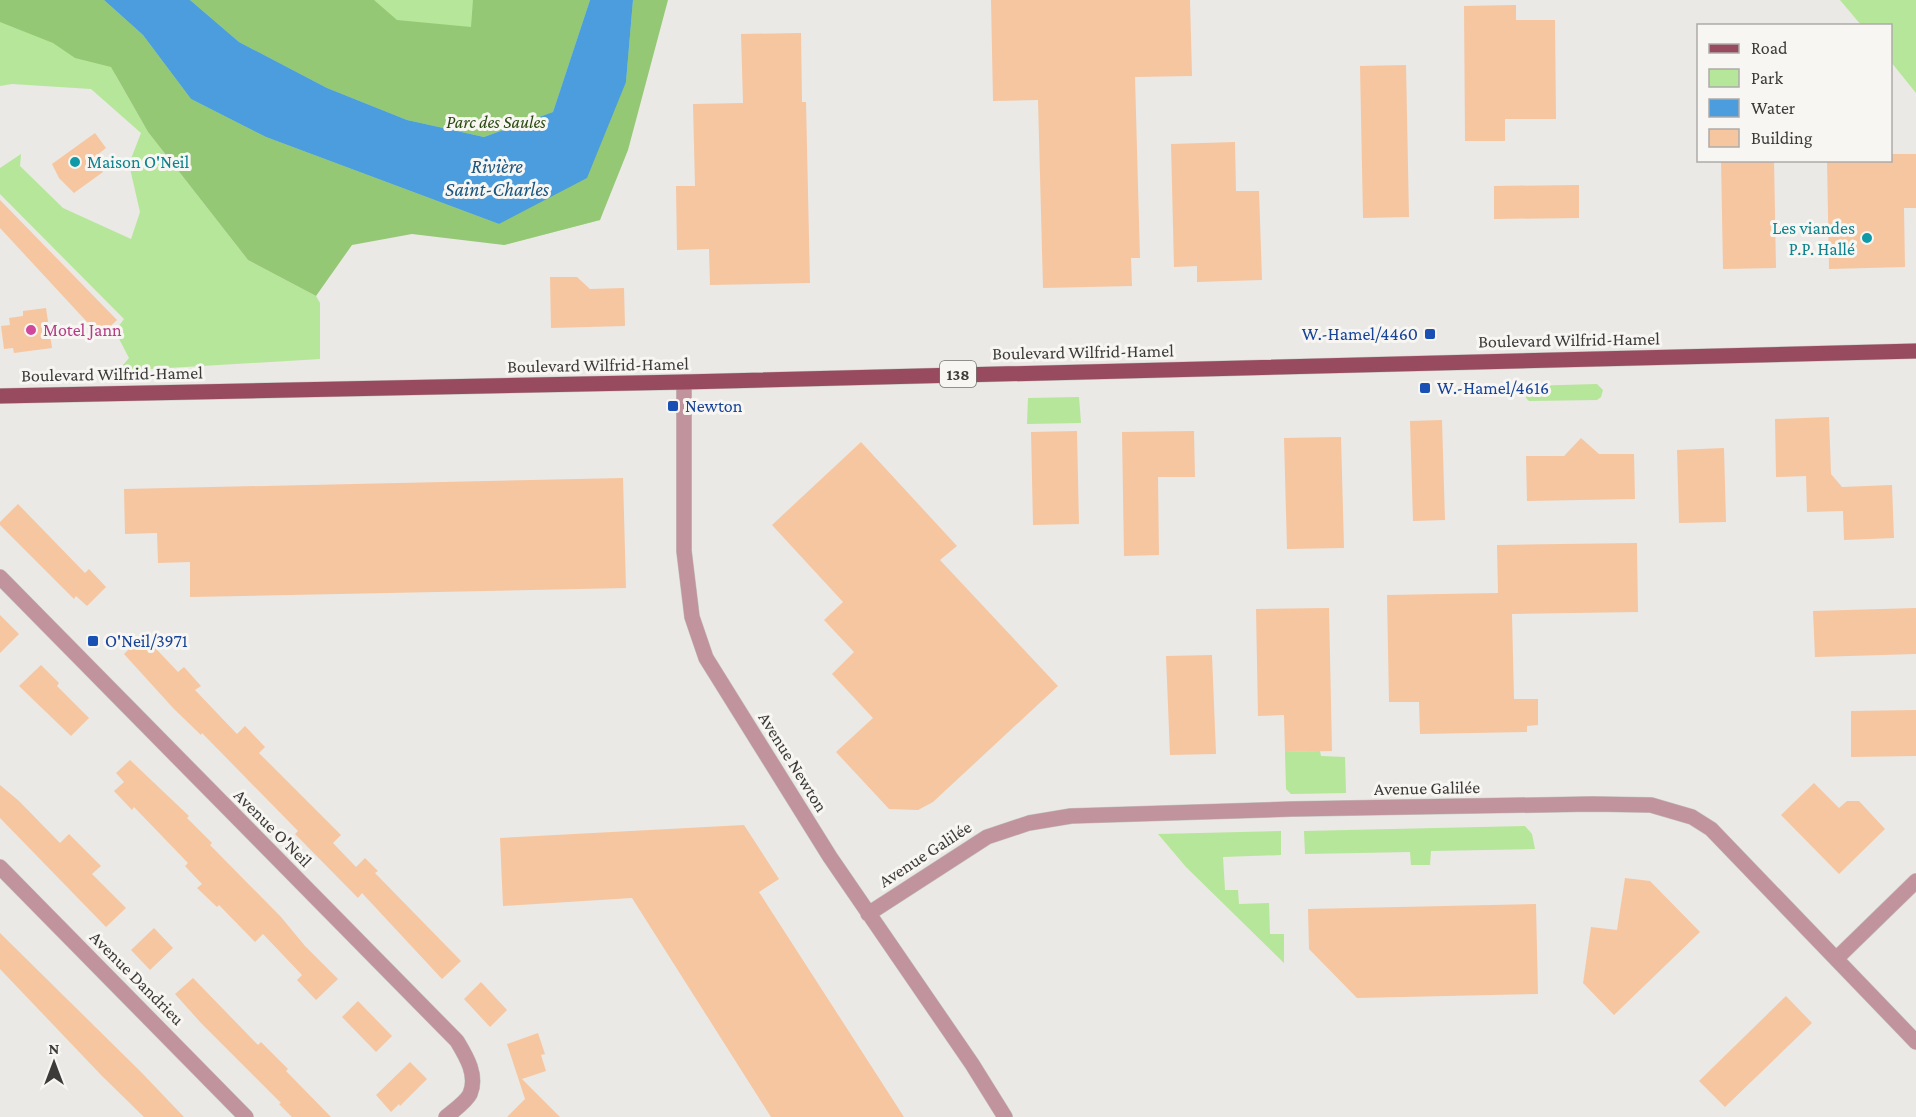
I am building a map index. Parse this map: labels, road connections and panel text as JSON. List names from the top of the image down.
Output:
{
  "streets": {
    "main road": ["Boulevard Wilfrid-Hamel", "138"],
    "street": [
      "Avenue Newton",
      "Avenue Galilée",
      "Avenue O'Neil",
      "Avenue Dandrieu"
    ]
  },
  "crossings": [
    ["Boulevard Wilfrid-Hamel", "Avenue Newton"],
    ["Avenue Newton", "Avenue Galilée"]
  ],
  "water": ["Rivière Saint-Charles"],
  "parks": ["Parc des Saules"],
  "places": {
    "other": ["Maison O'Neil", "Les viandes P.P. Hallé", "Motel Jann"],
    "transit": [
      "W.-Hamel/4460",
      "W.-Hamel/4616",
      "Newton",
      "O'Neil/3971"
    ]
  },
  "legend": [
    "Road",
    "Park",
    "Water",
    "Building"
  ],
  "north": "top"
}
